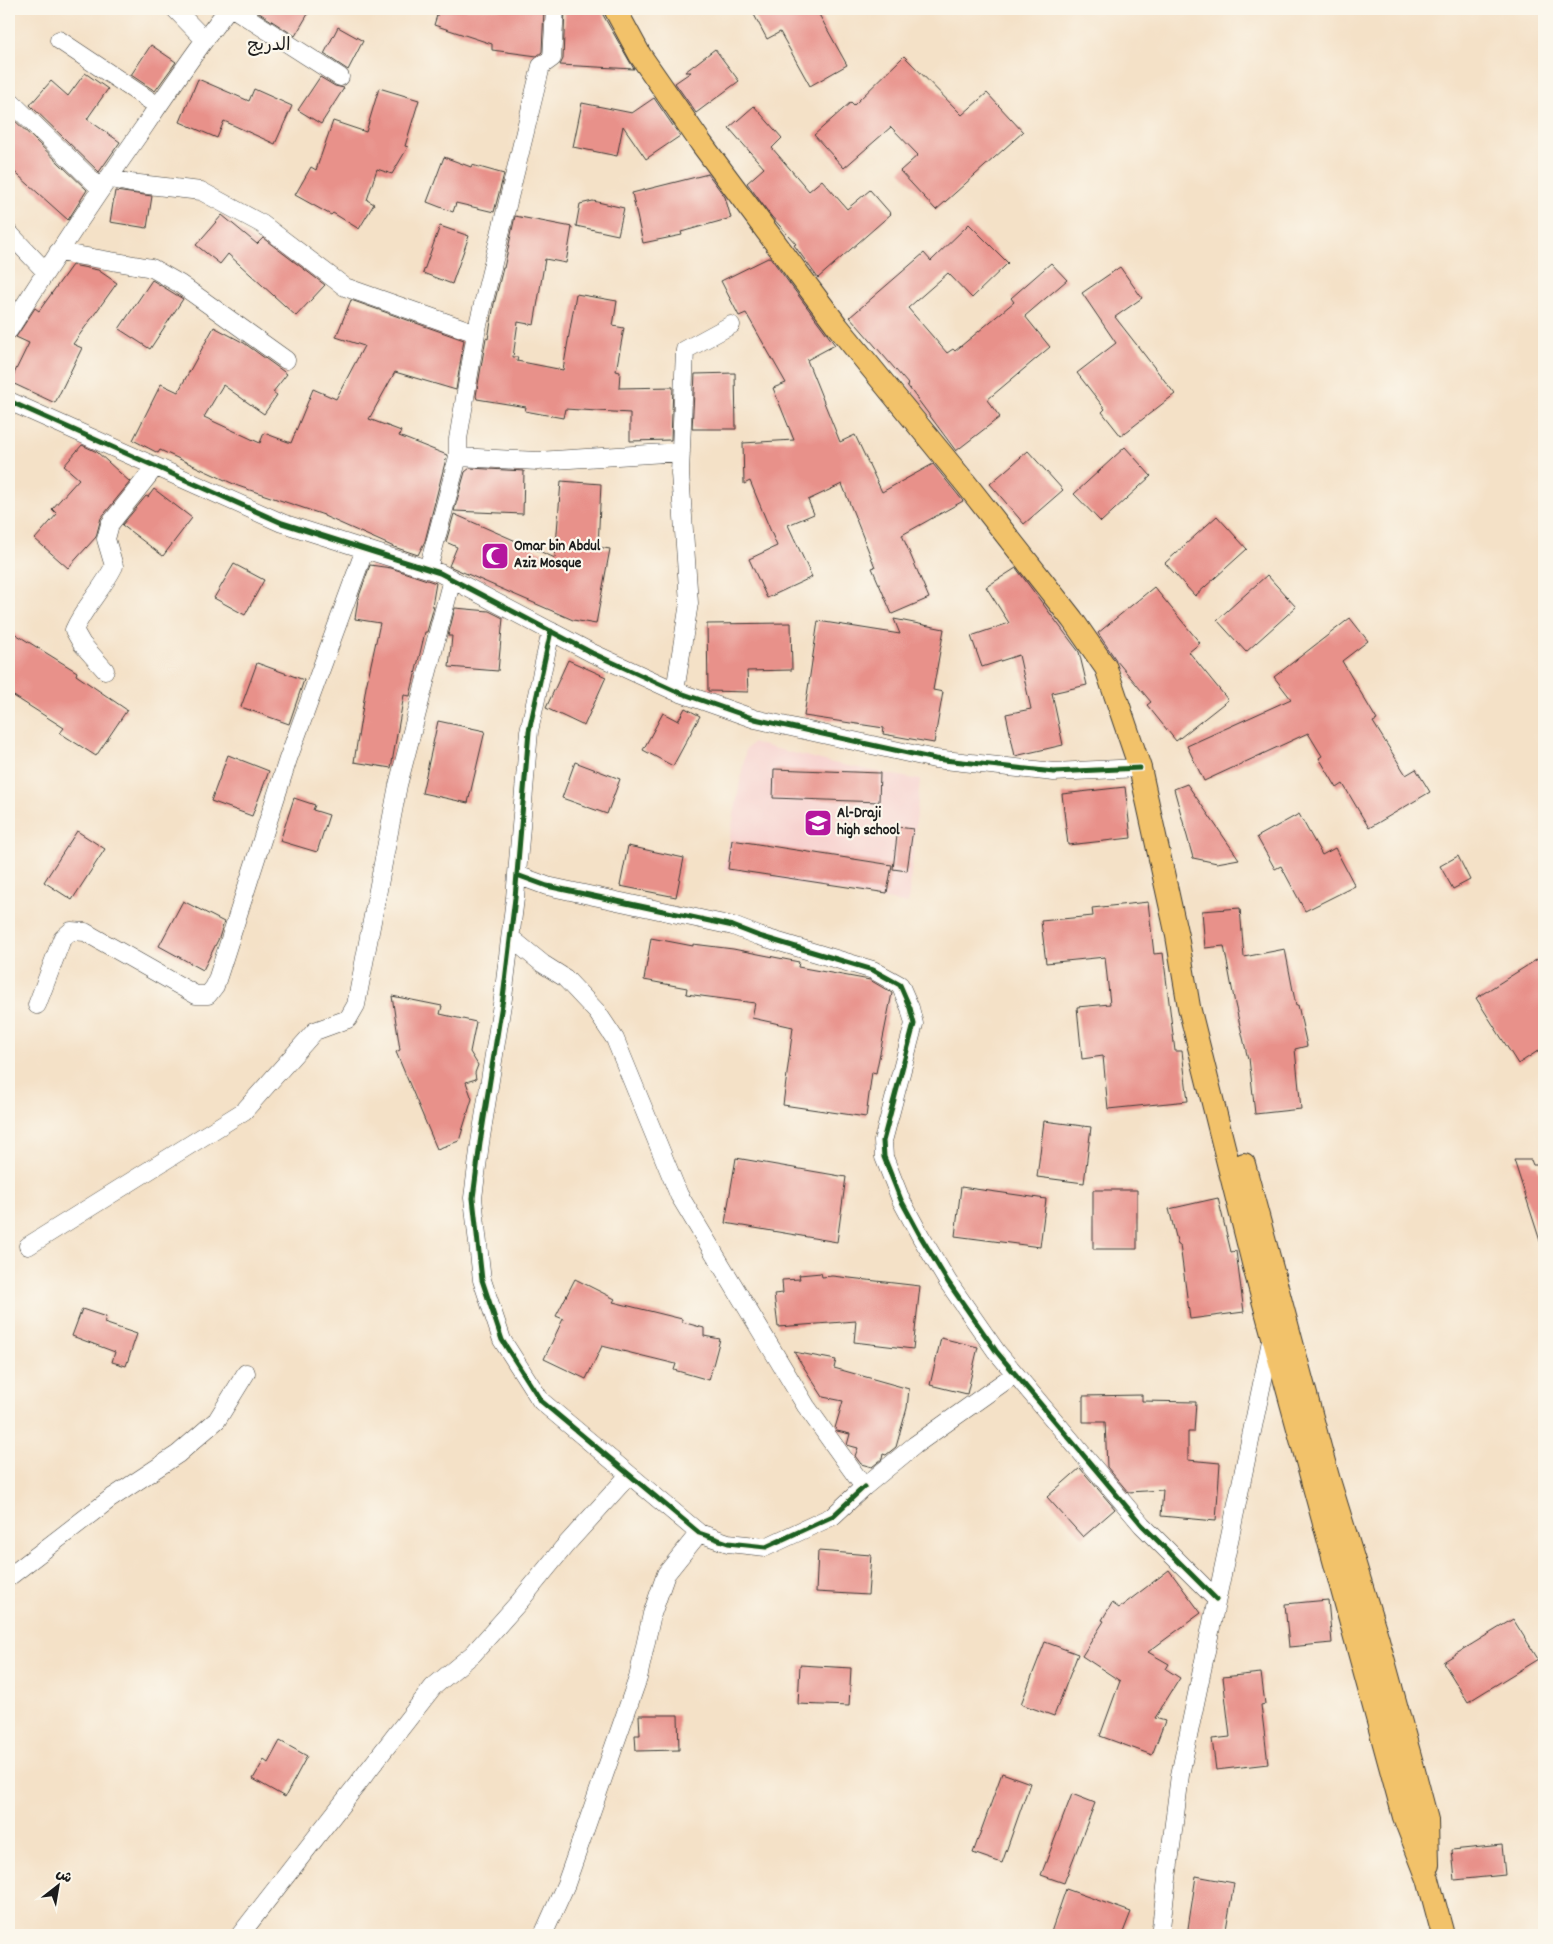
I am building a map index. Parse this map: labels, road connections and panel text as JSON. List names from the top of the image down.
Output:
{
  "districts": ["الدريج"],
  "places": {
    "mosque": ["Omar bin Abdul Aziz Mosque"],
    "school or university": ["Al-Draji high school"]
  },
  "north": "top right"
}
